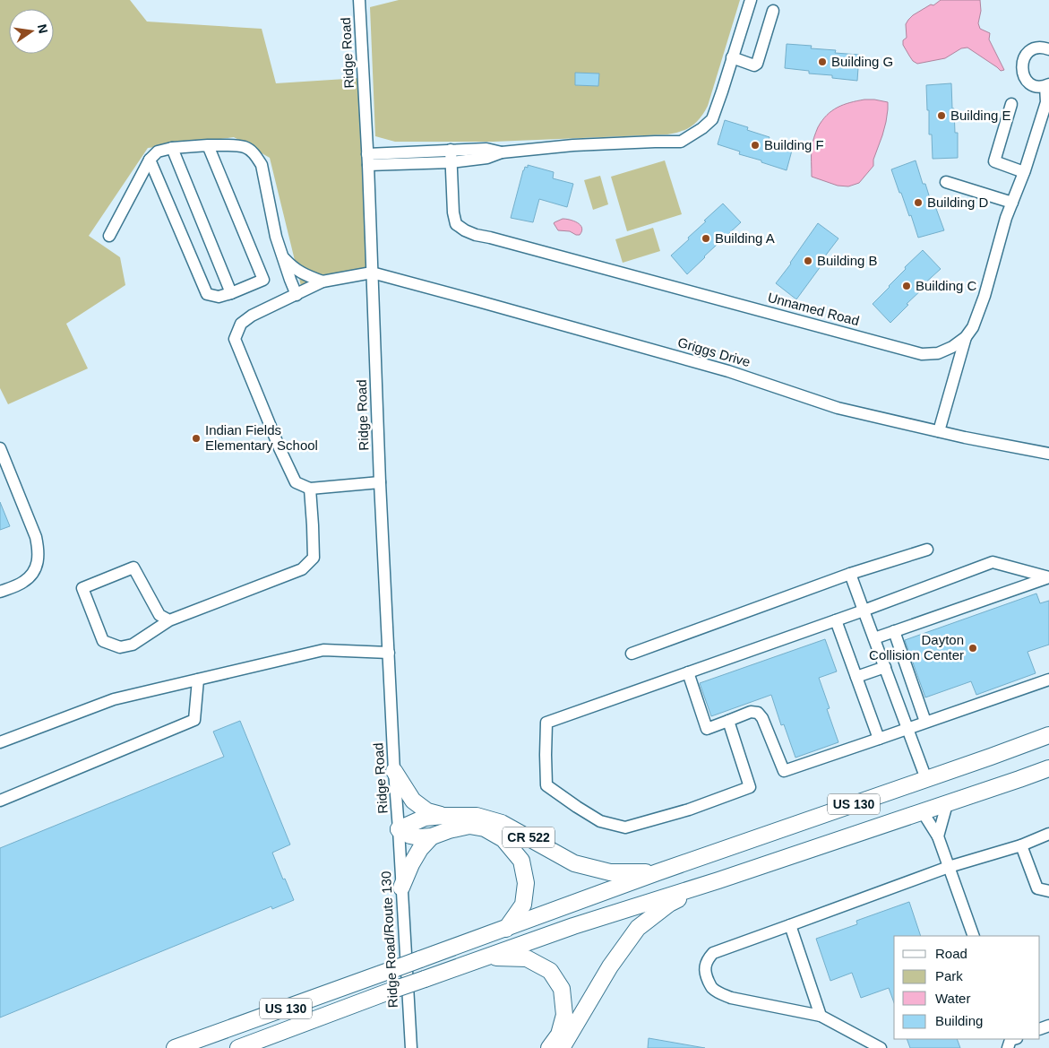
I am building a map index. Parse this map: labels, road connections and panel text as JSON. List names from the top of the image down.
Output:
{
  "streets": {
    "highway": ["US 130", "CR 522"],
    "street": [
      "Ridge Road",
      "Unnamed Road",
      "Griggs Drive",
      "Ridge Road/Route 130"
    ]
  },
  "crossings": [
    ["Ridge Road", "Griggs Drive"],
    ["Ridge Road", "CR 522"],
    ["Ridge Road", "Ridge Road/Route 130"],
    ["US 130", "CR 522"],
    ["CR 522", "Ridge Road/Route 130"]
  ],
  "places": [
    "Building G",
    "Building E",
    "Building F",
    "Building D",
    "Building A",
    "Building B",
    "Building C",
    "Indian Fields Elementary School",
    "Dayton Collision Center"
  ],
  "legend": [
    "Road",
    "Park",
    "Water",
    "Building"
  ],
  "north": "right"
}
